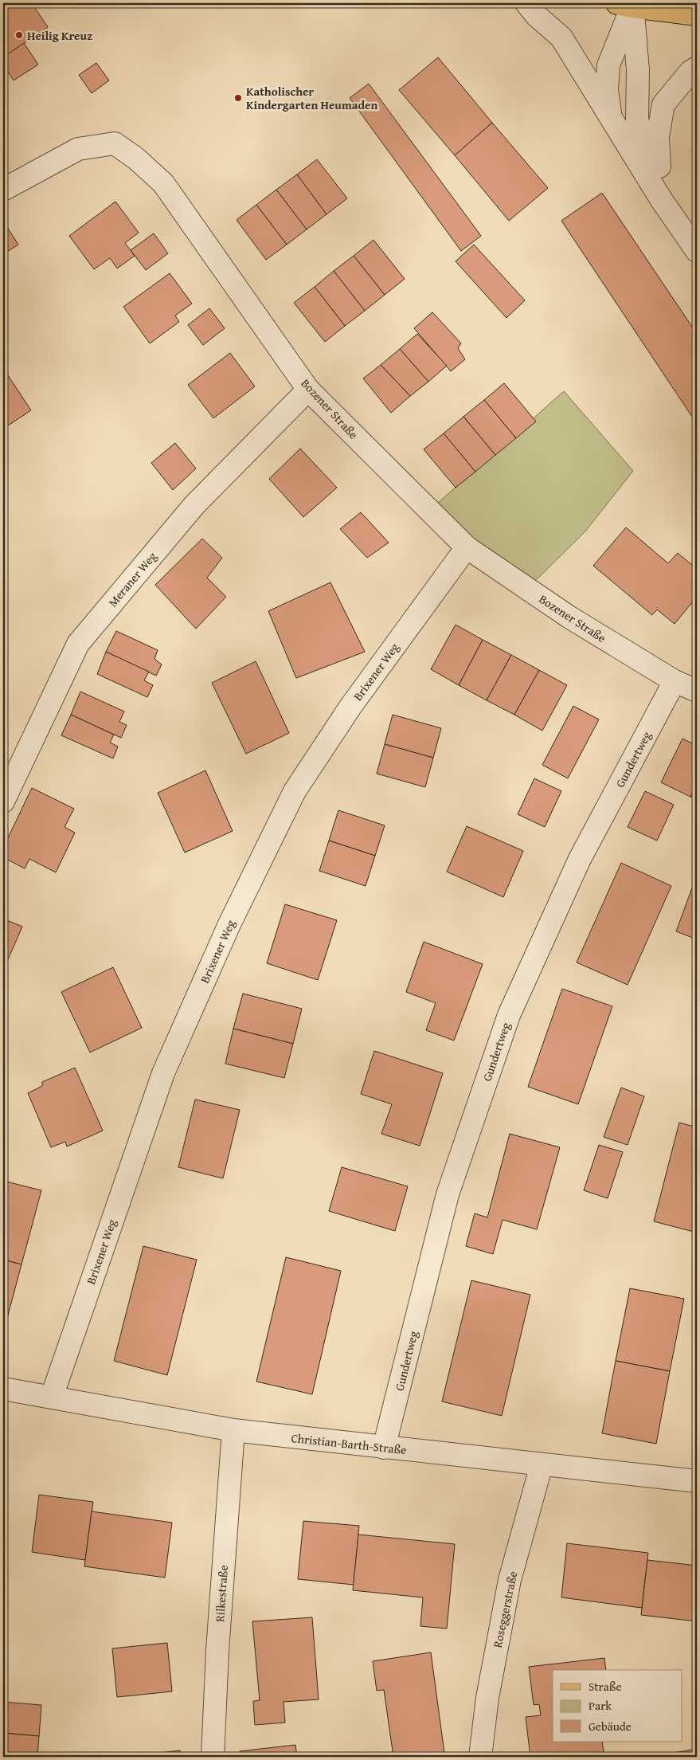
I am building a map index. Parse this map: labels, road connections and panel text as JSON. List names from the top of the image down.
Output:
{
  "streets": {
    "street": [
      "Bozener Straße",
      "Meraner Weg",
      "Brixener Weg",
      "Gundertweg",
      "Christian-Barth-Straße",
      "Rilkestraße",
      "Roseggerstraße"
    ]
  },
  "crossings": [
    ["Bozener Straße", "Meraner Weg"],
    ["Bozener Straße", "Brixener Weg"],
    ["Bozener Straße", "Gundertweg"],
    ["Brixener Weg", "Christian-Barth-Straße"],
    ["Gundertweg", "Christian-Barth-Straße"],
    ["Christian-Barth-Straße", "Rilkestraße"],
    ["Christian-Barth-Straße", "Roseggerstraße"]
  ],
  "places": ["Heilig Kreuz", "Katholischer Kindergarten Heumaden"],
  "legend": ["Straße", "Park", "Gebäude"]
}
